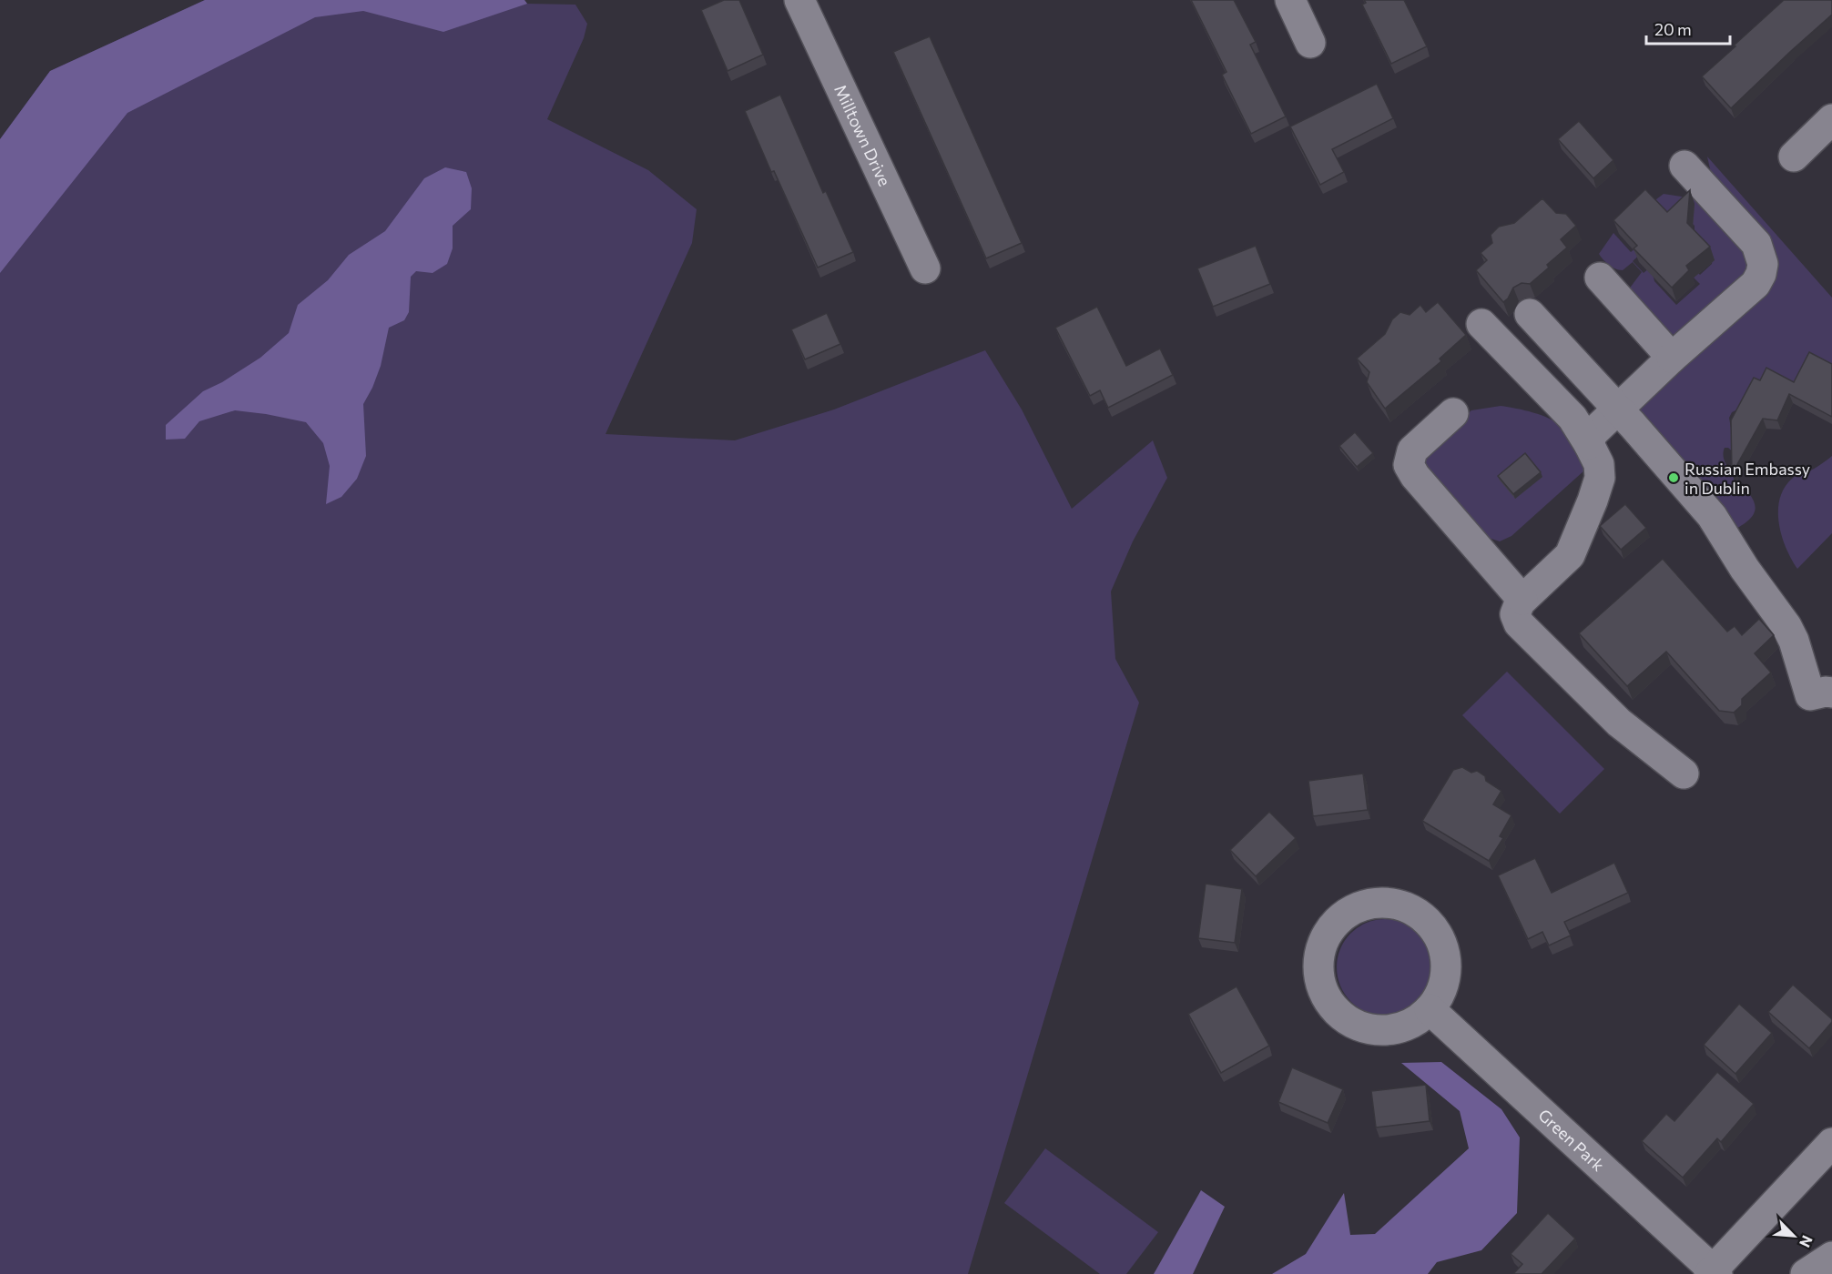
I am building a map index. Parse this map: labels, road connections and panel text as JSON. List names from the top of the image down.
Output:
{
  "streets": {
    "street": ["Milltown Drive", "Green Park"]
  },
  "places": ["Russian Embassy in Dublin"],
  "scale_bar": "20 m",
  "north": "bottom right"
}
